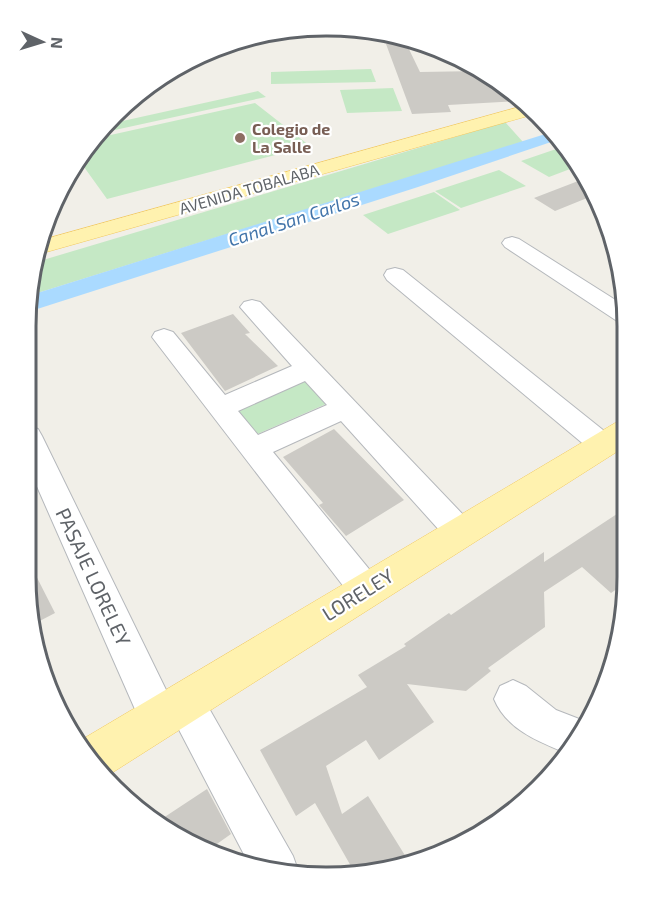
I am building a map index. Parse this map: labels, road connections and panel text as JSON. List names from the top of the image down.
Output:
{
  "streets": {
    "main road": ["AVENIDA TOBALABA", "LORELEY"],
    "street": ["PASAJE LORELEY"]
  },
  "crossings": [
    ["PASAJE LORELEY", "LORELEY"]
  ],
  "water": ["Canal San Carlos"],
  "places": ["Colegio de La Salle"],
  "north": "right"
}
